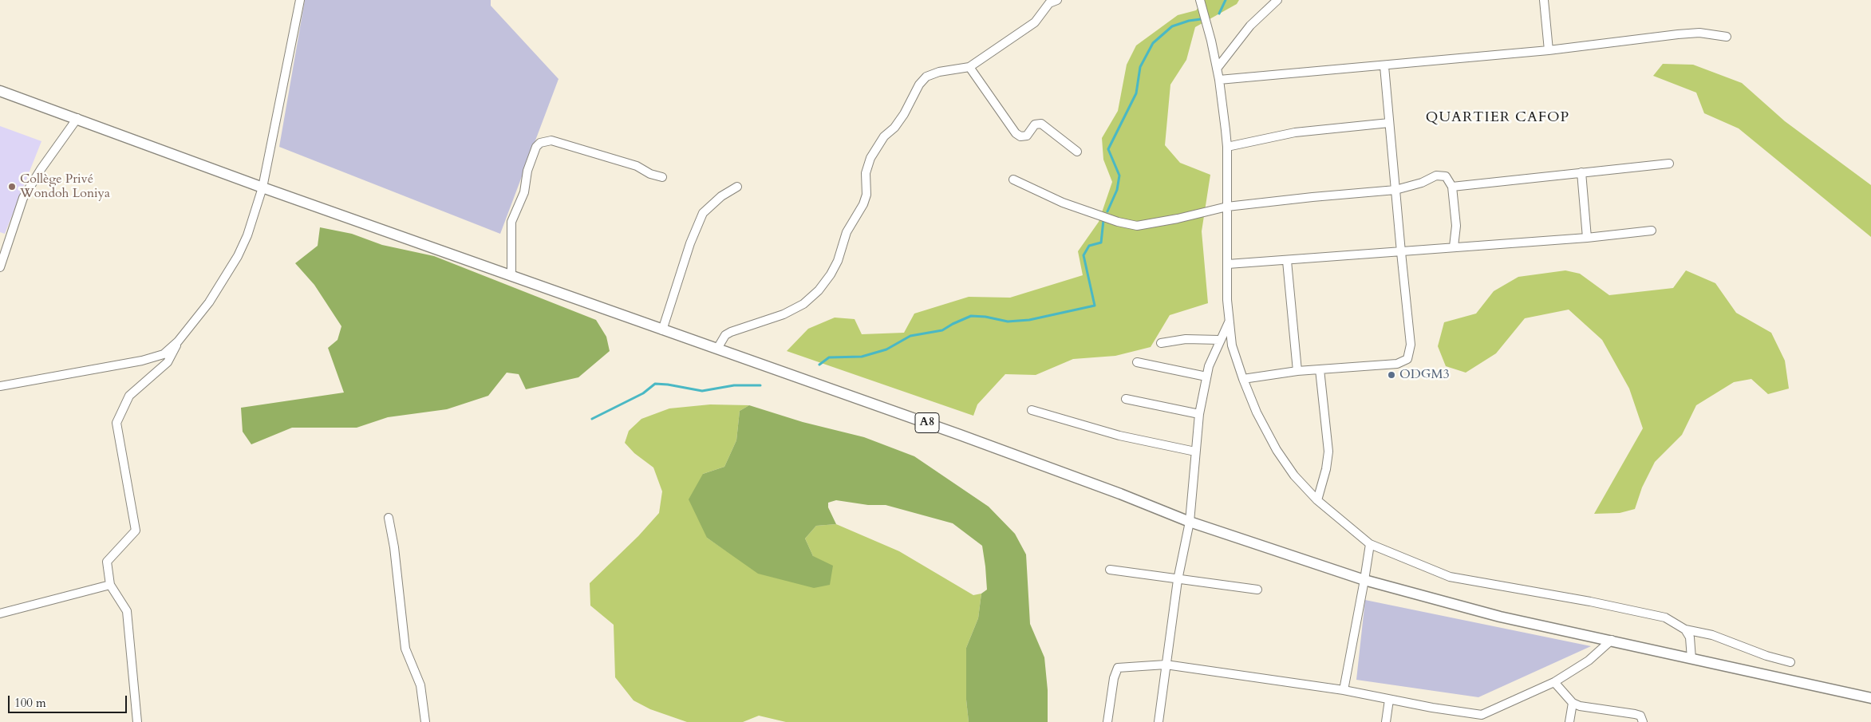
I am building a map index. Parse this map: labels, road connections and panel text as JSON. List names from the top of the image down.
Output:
{
  "streets": {
    "main road": ["A8"]
  },
  "districts": ["QUARTIER CAFOP"],
  "places": ["Collège Privé Wondoh Loniya", "ODGM3"],
  "scale_bar": "100 m"
}
